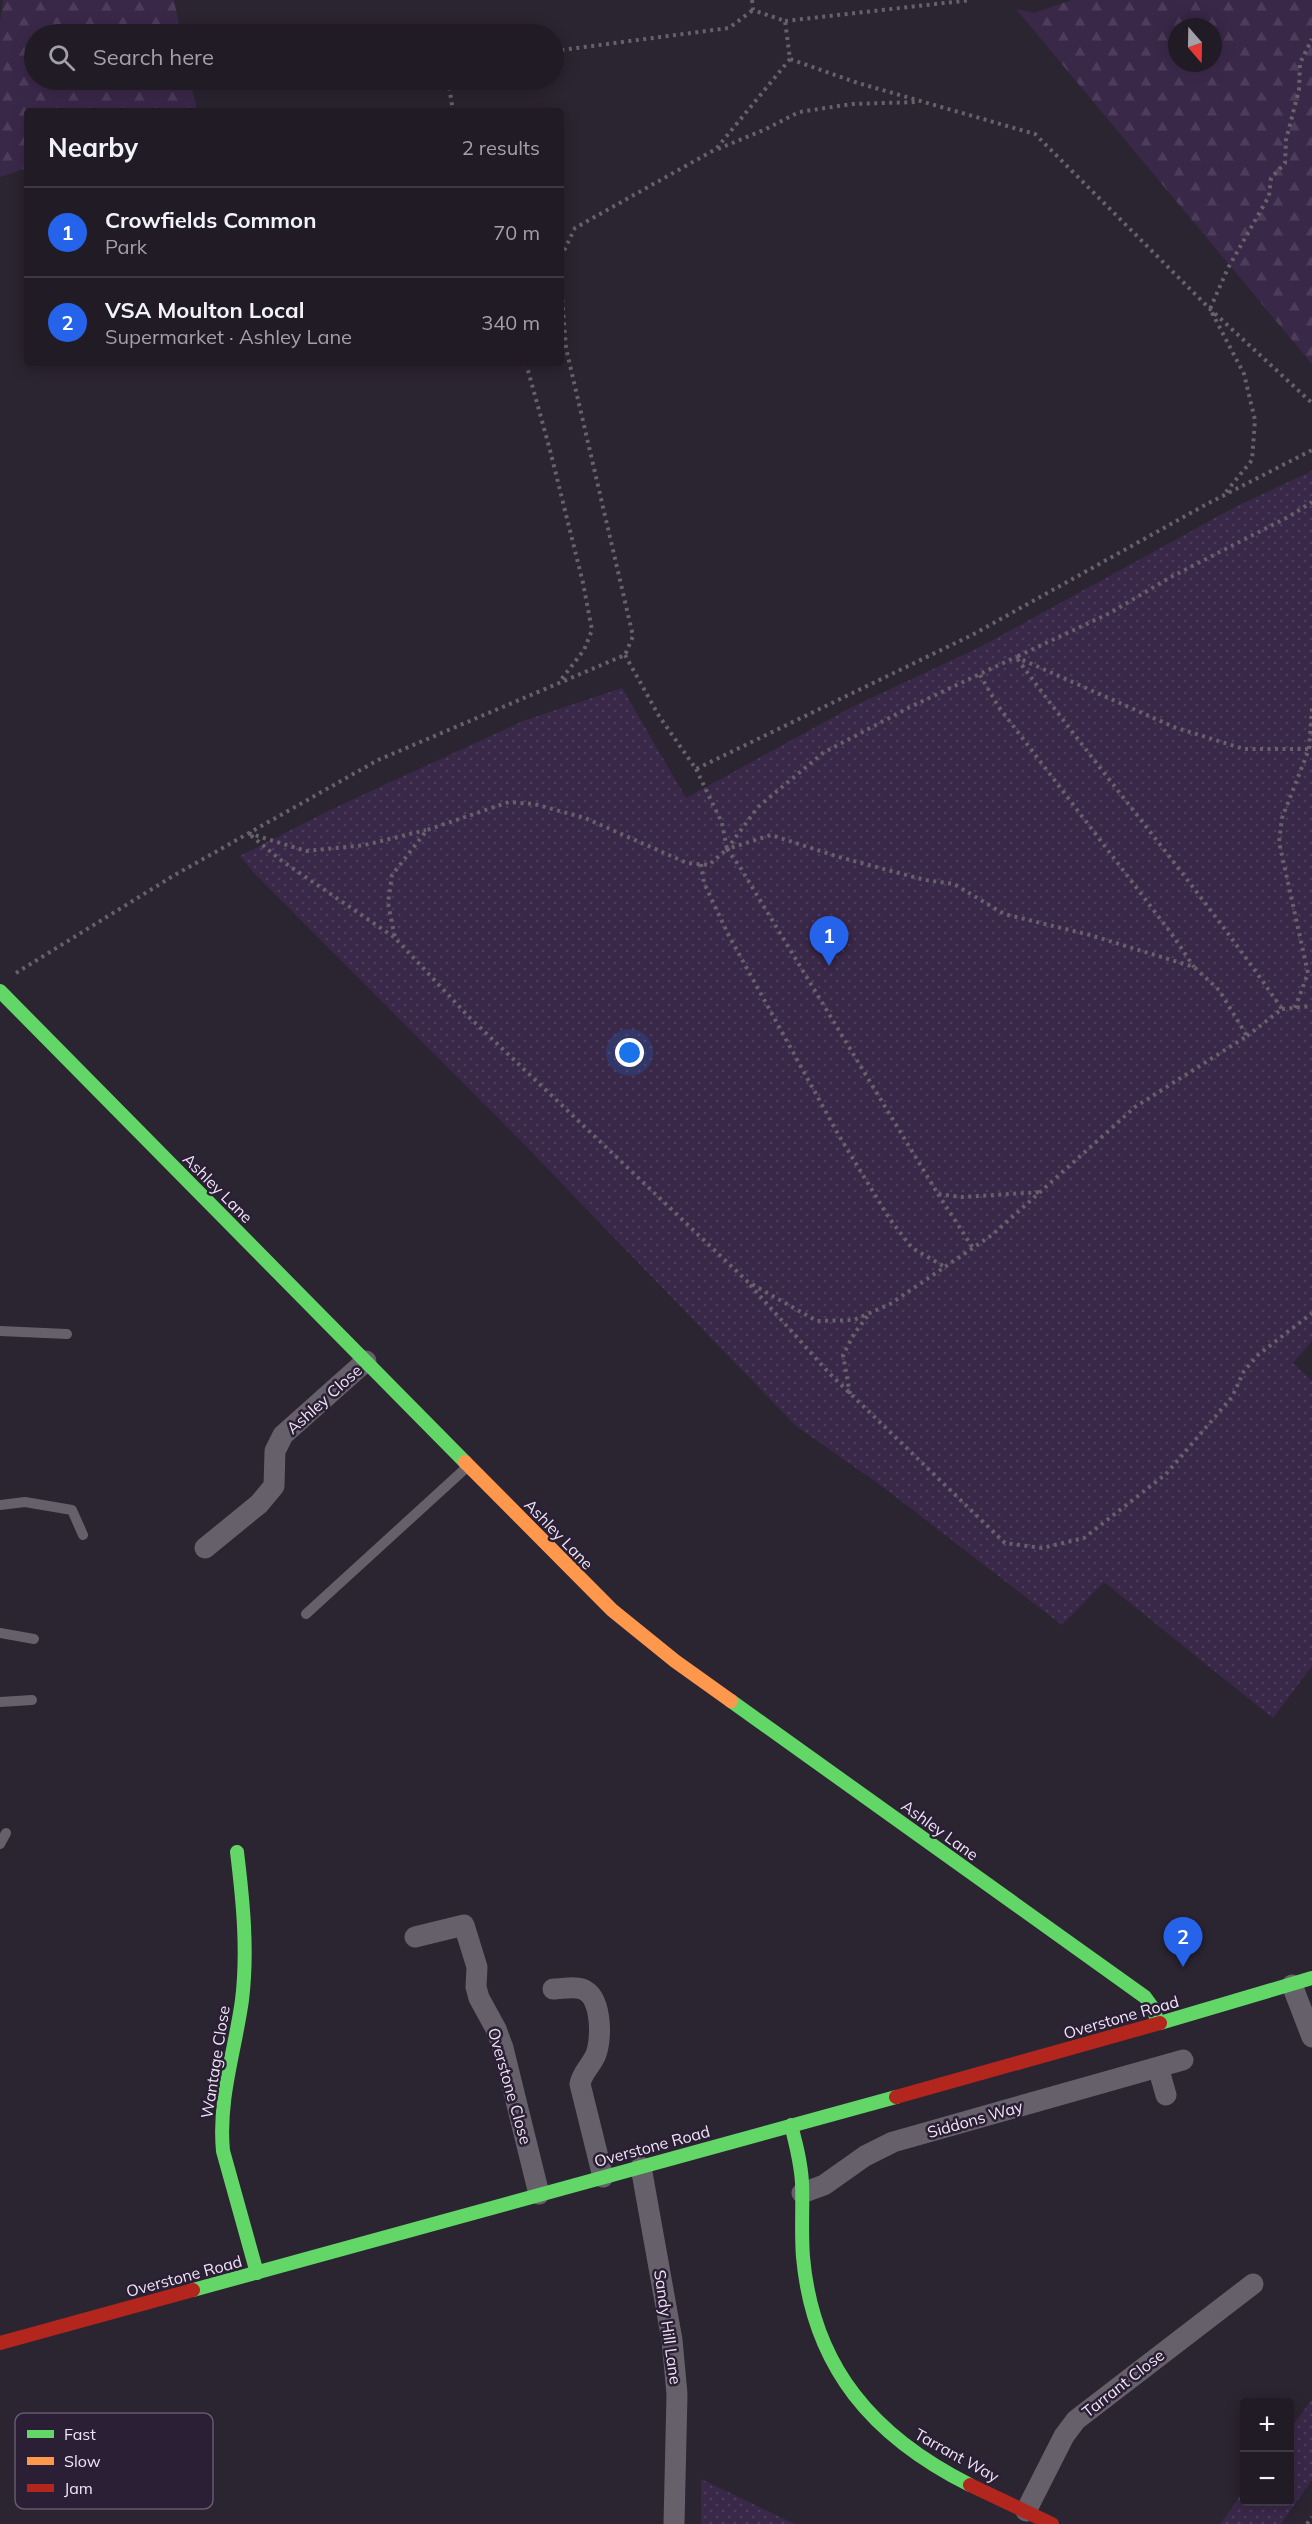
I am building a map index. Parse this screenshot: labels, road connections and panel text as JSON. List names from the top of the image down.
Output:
{
  "streets": {
    "street": [
      "Ashley Lane",
      "Ashley Close",
      "Overstone Road",
      "Wantage Close",
      "Overstone Close",
      "Siddons Way",
      "Sandy Hill Lane",
      "Tarrant Close",
      "Tarrant Way"
    ]
  },
  "crossings": [
    ["Ashley Lane", "Ashley Close"],
    ["Ashley Lane", "Overstone Road"],
    ["Overstone Road", "Wantage Close"],
    ["Overstone Road", "Overstone Close"],
    ["Overstone Road", "Sandy Hill Lane"],
    ["Overstone Road", "Tarrant Way"],
    ["Siddons Way", "Tarrant Way"],
    ["Tarrant Close", "Tarrant Way"]
  ],
  "legend": ["Fast", "Slow", "Jam"],
  "north": "bottom",
  "page": {
    "search": "Search here",
    "heading": ["Nearby", "2 results"],
    "list": [
      {
        "mark": "1",
        "name": "Crowfields Common",
        "note": "Park",
        "value": "70 m"
      },
      {
        "mark": "2",
        "name": "VSA Moulton Local",
        "note": "Supermarket · Ashley Lane",
        "value": "340 m"
      }
    ],
    "pins": ["1", "2"],
    "map_buttons": ["+", "−"]
  }
}
